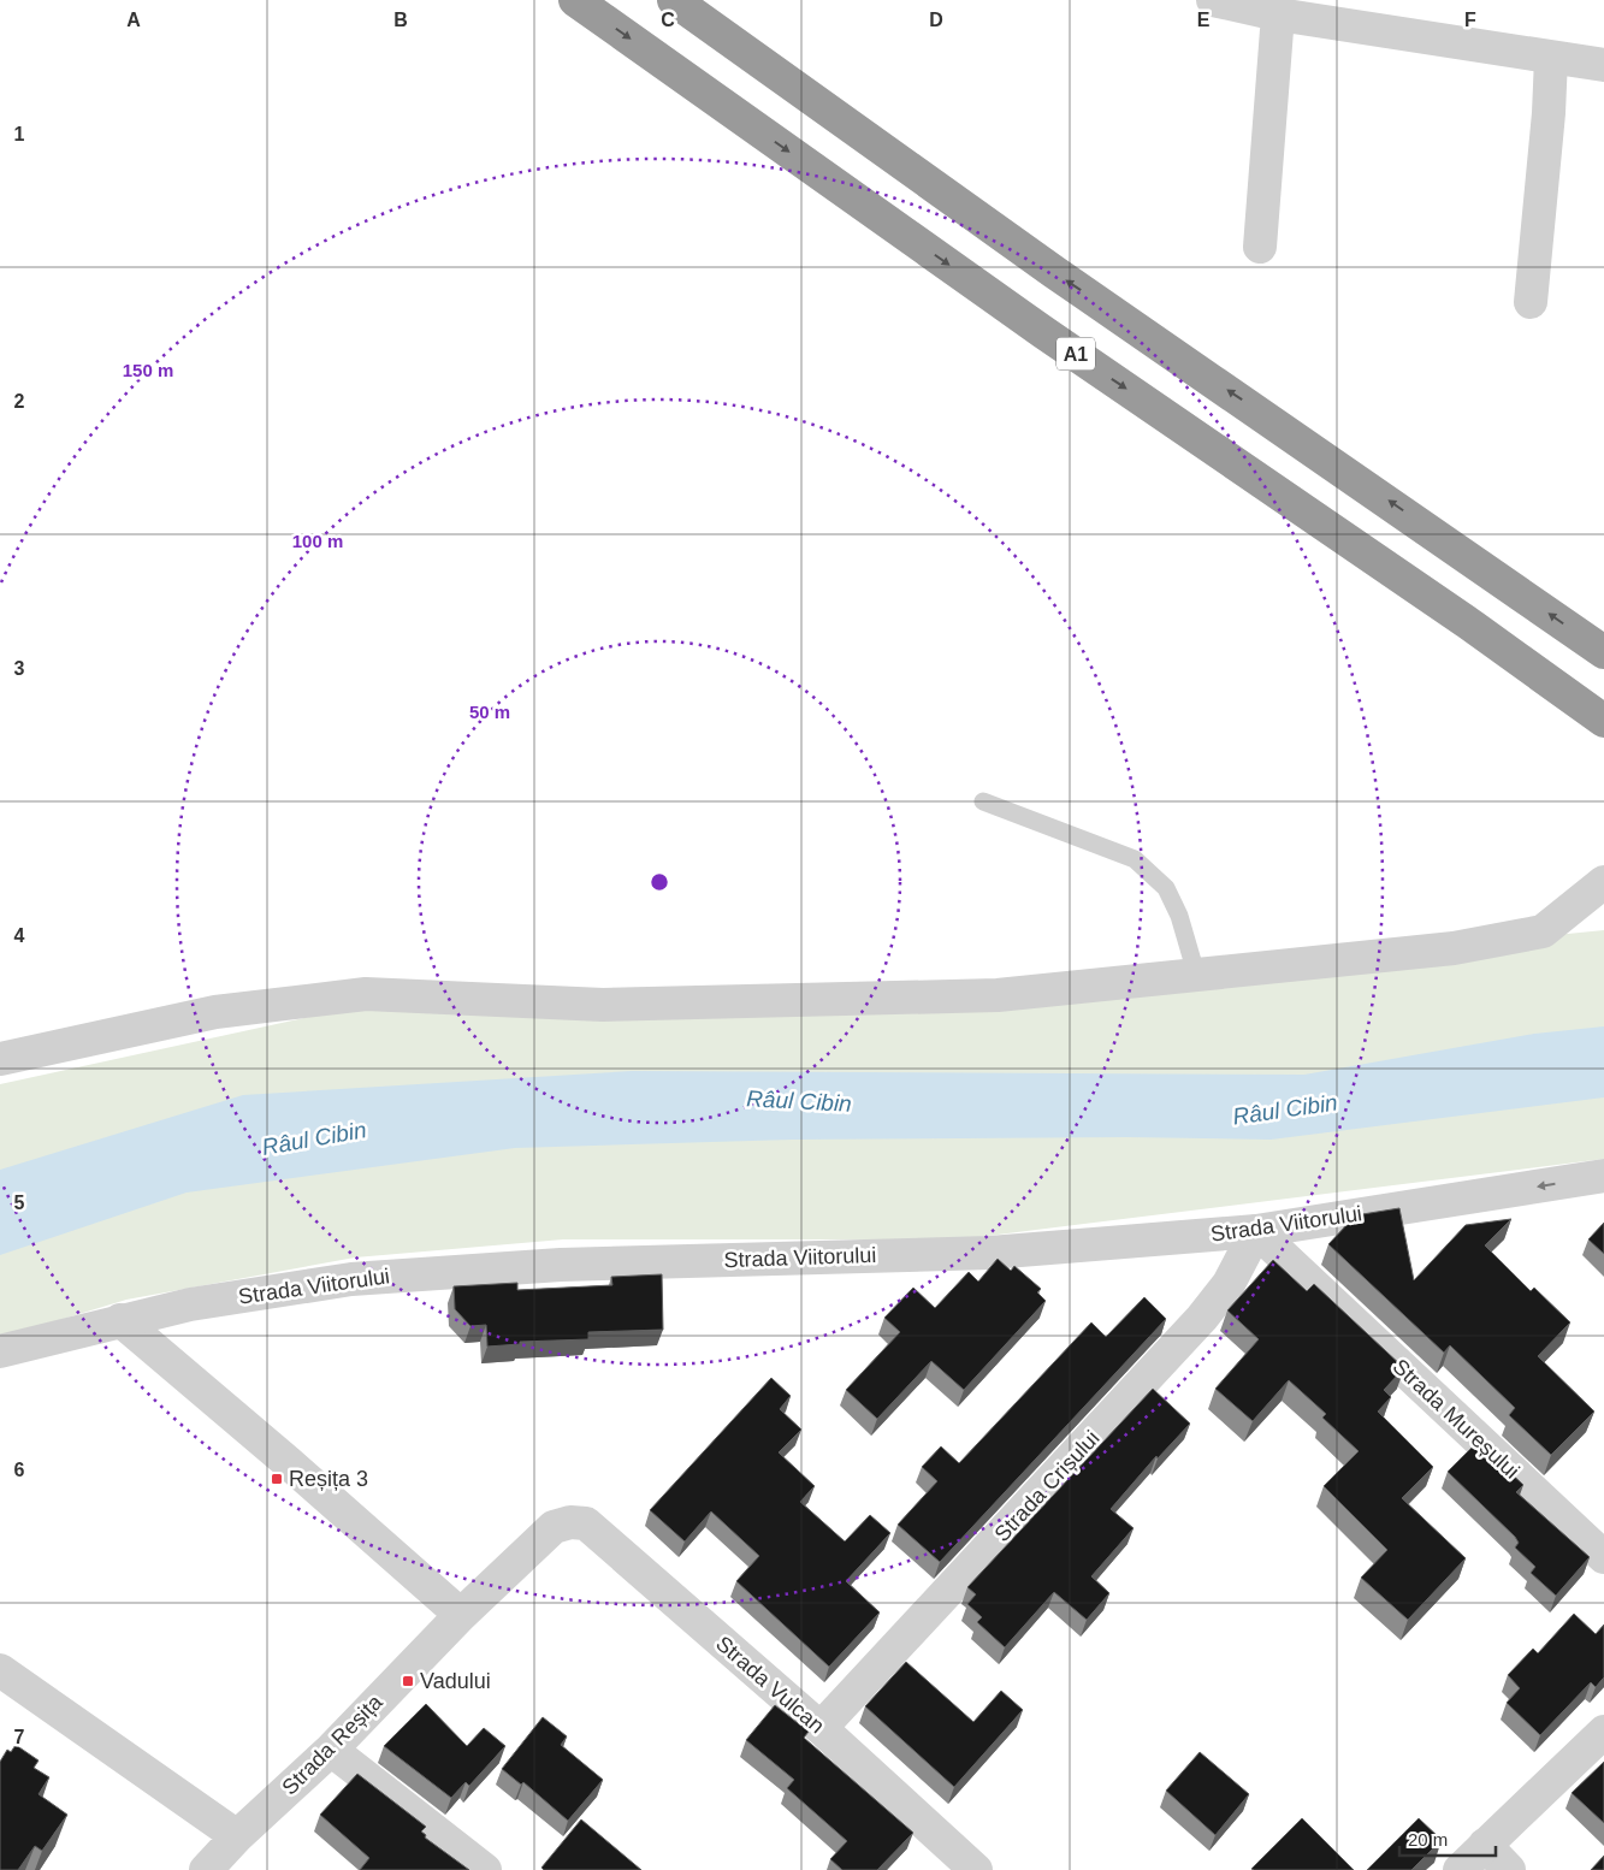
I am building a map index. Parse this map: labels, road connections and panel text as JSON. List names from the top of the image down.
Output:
{
  "streets": {
    "highway": ["A1"],
    "street": [
      "Strada Viitorului",
      "Strada Mureșului",
      "Strada Crișului",
      "Strada Vulcan",
      "Strada Reșița"
    ]
  },
  "crossings": [
    ["Strada Viitorului", "Strada Mureșului"],
    ["Strada Viitorului", "Strada Crișului"],
    ["Strada Mureșului", "Strada Crișului"],
    ["Strada Crișului", "Strada Vulcan"],
    ["Strada Vulcan", "Strada Reșița"]
  ],
  "water": ["Râul Cibin"],
  "places": {
    "transit": ["Reșița 3", "Vadului"]
  },
  "scale_bar": "20 m",
  "grid": {
    "columns": [
      "A",
      "B",
      "C",
      "D",
      "E",
      "F"
    ],
    "rows": [
      "1",
      "2",
      "3",
      "4",
      "5",
      "6",
      "7"
    ]
  },
  "rings": ["150 m", "100 m", "50 m"]
}
